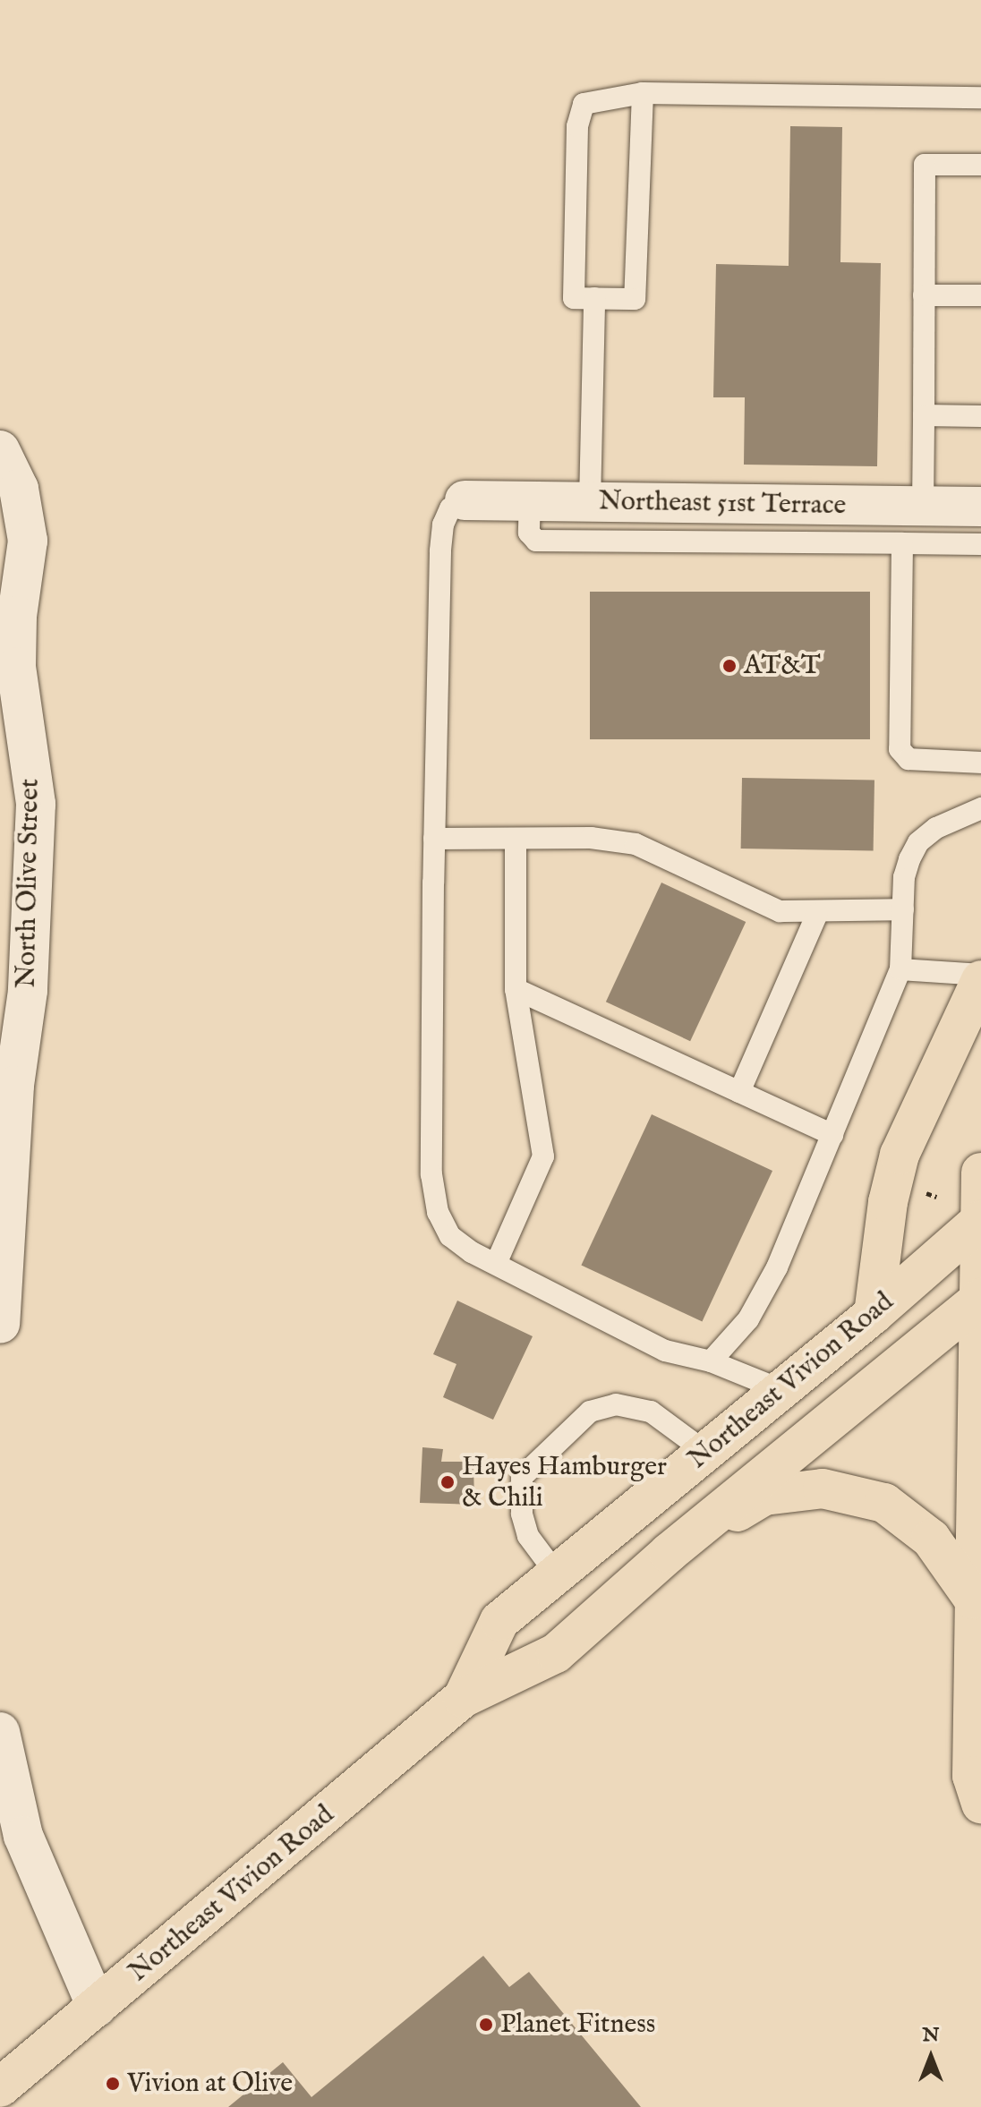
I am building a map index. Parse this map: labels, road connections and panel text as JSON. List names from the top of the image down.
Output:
{
  "streets": {
    "main road": ["Northeast Vivion Road"],
    "street": ["Northeast 51st Terrace", "North Olive Street"]
  },
  "places": [
    "AT&T",
    "Hayes Hamburger & Chili",
    "Planet Fitness",
    "Vivion at Olive"
  ],
  "north": "top"
}
